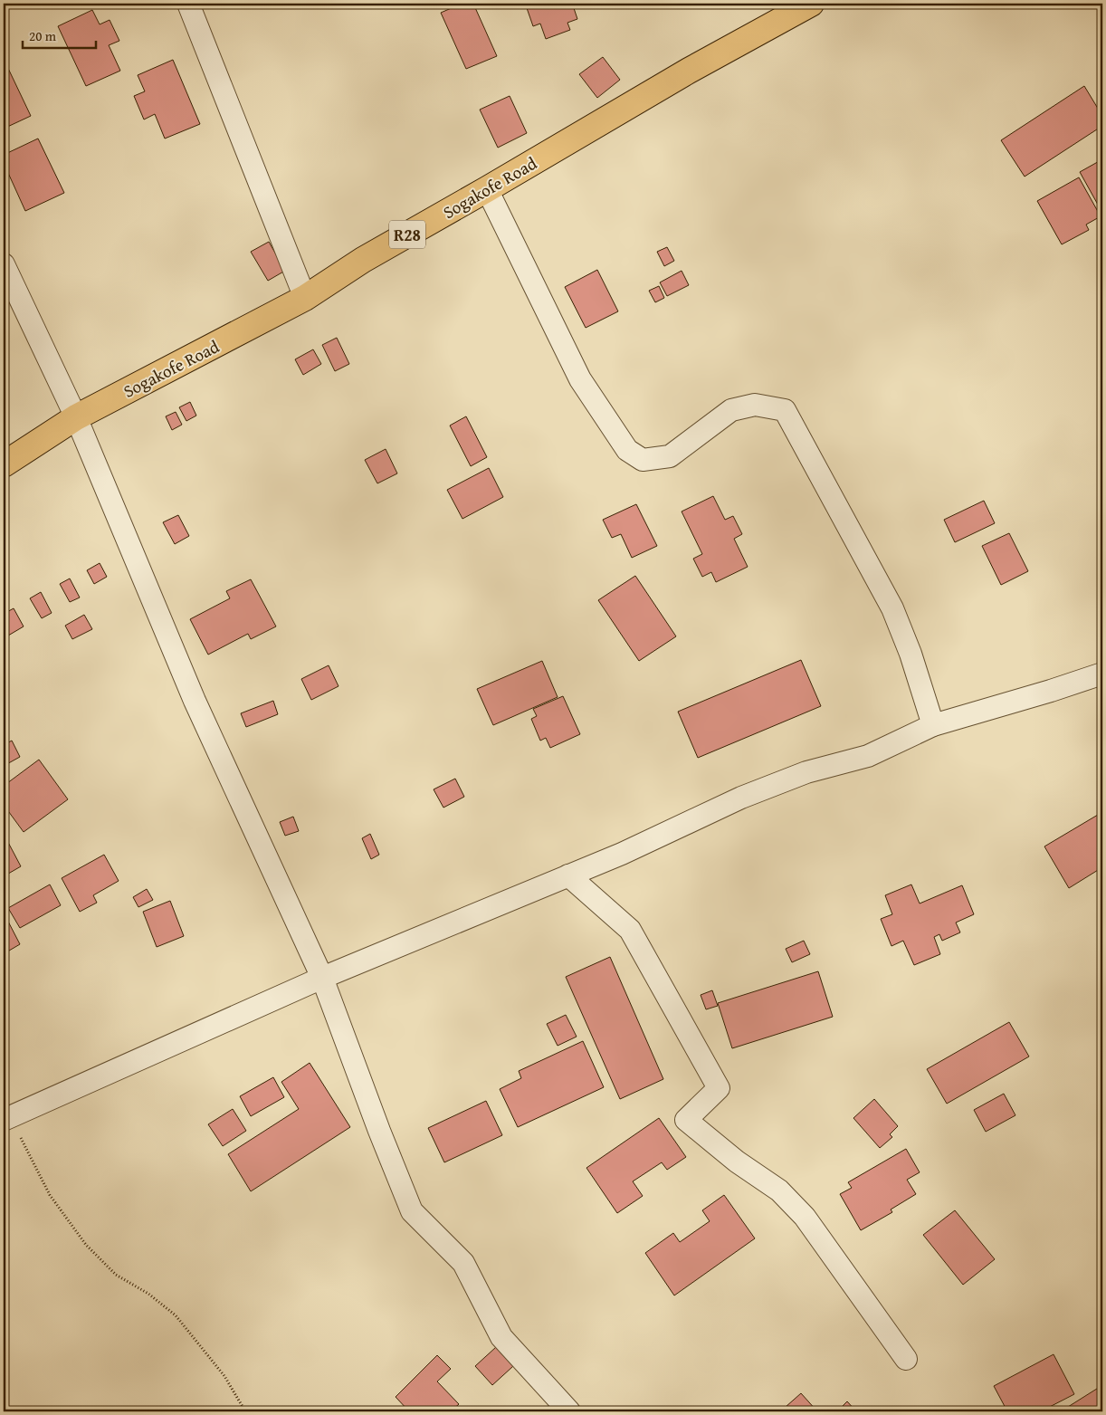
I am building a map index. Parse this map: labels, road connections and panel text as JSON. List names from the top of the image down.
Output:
{
  "streets": {
    "main road": ["Sogakofe Road", "R28"]
  },
  "scale_bar": "20 m"
}
